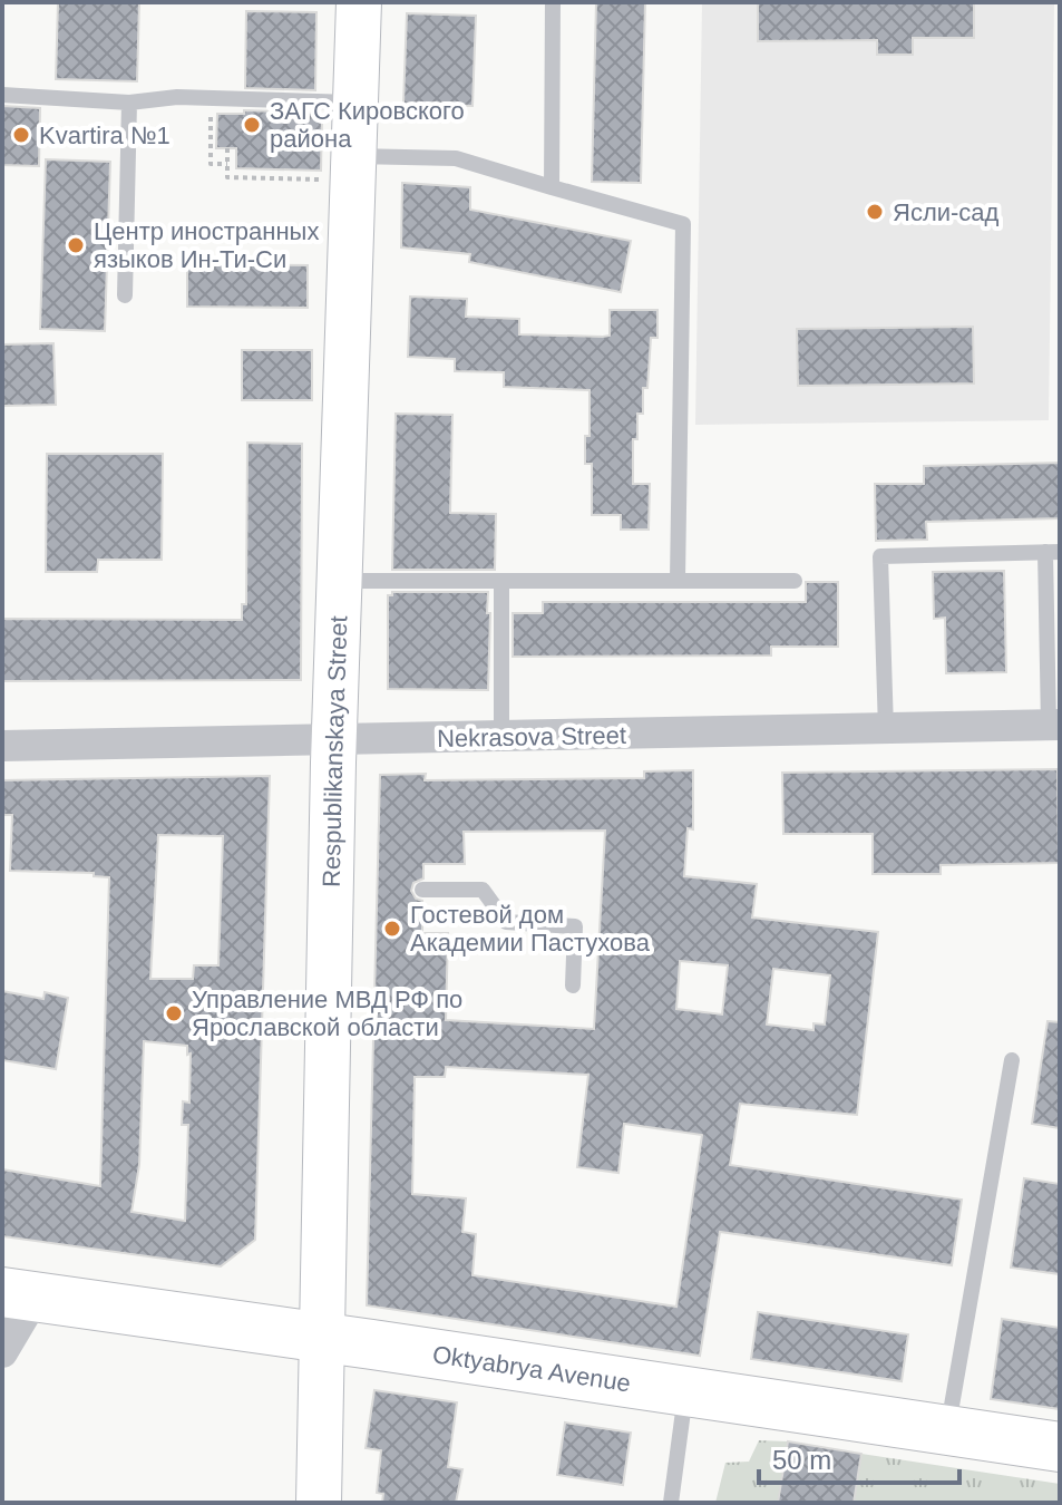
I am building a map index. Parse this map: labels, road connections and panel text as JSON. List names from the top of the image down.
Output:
{
  "streets": {
    "main road": ["Respublikanskaya Street", "Oktyabrya Avenue"],
    "street": ["Nekrasova Street"]
  },
  "crossings": [
    ["Nekrasova Street", "Respublikanskaya Street"],
    ["Respublikanskaya Street", "Oktyabrya Avenue"]
  ],
  "places": [
    "ЗАГС Кировского района",
    "Kvartira №1",
    "Ясли-сад",
    "Центр иностранных языков Ин-Ти-Си",
    "Гостевой дом Академии Пастухова",
    "Управление МВД РФ по Ярославской области"
  ],
  "scale_bar": "50 m"
}
